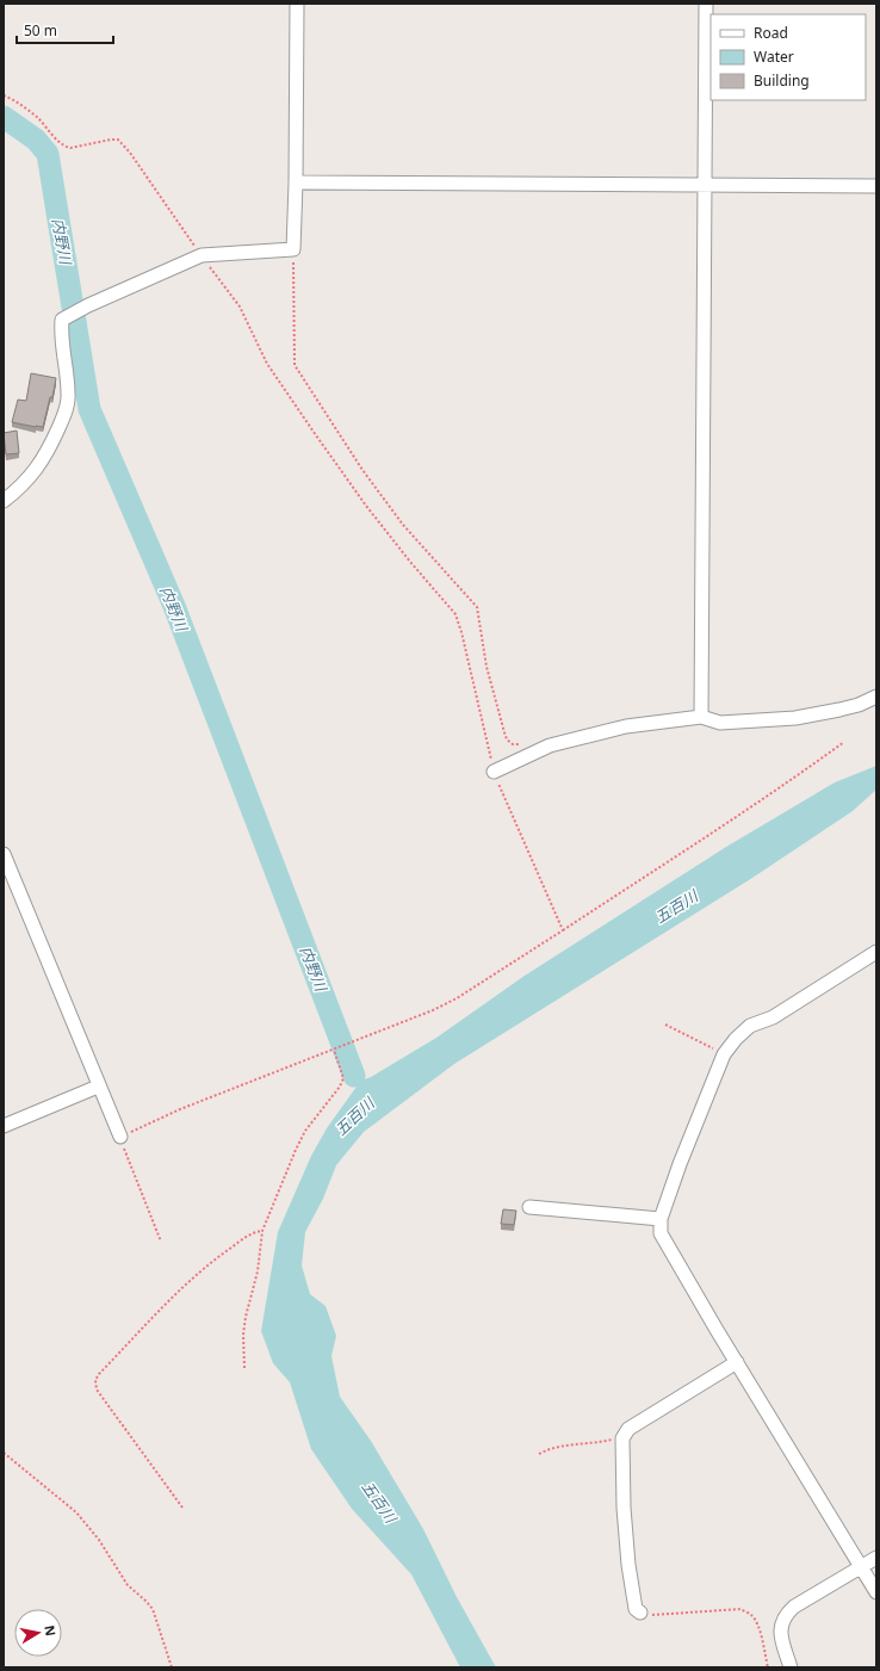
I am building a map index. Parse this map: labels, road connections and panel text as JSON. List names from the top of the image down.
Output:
{
  "water": ["内野川", "五百川"],
  "legend": ["Road", "Water", "Building"],
  "scale_bar": "50 m",
  "north": "right"
}
